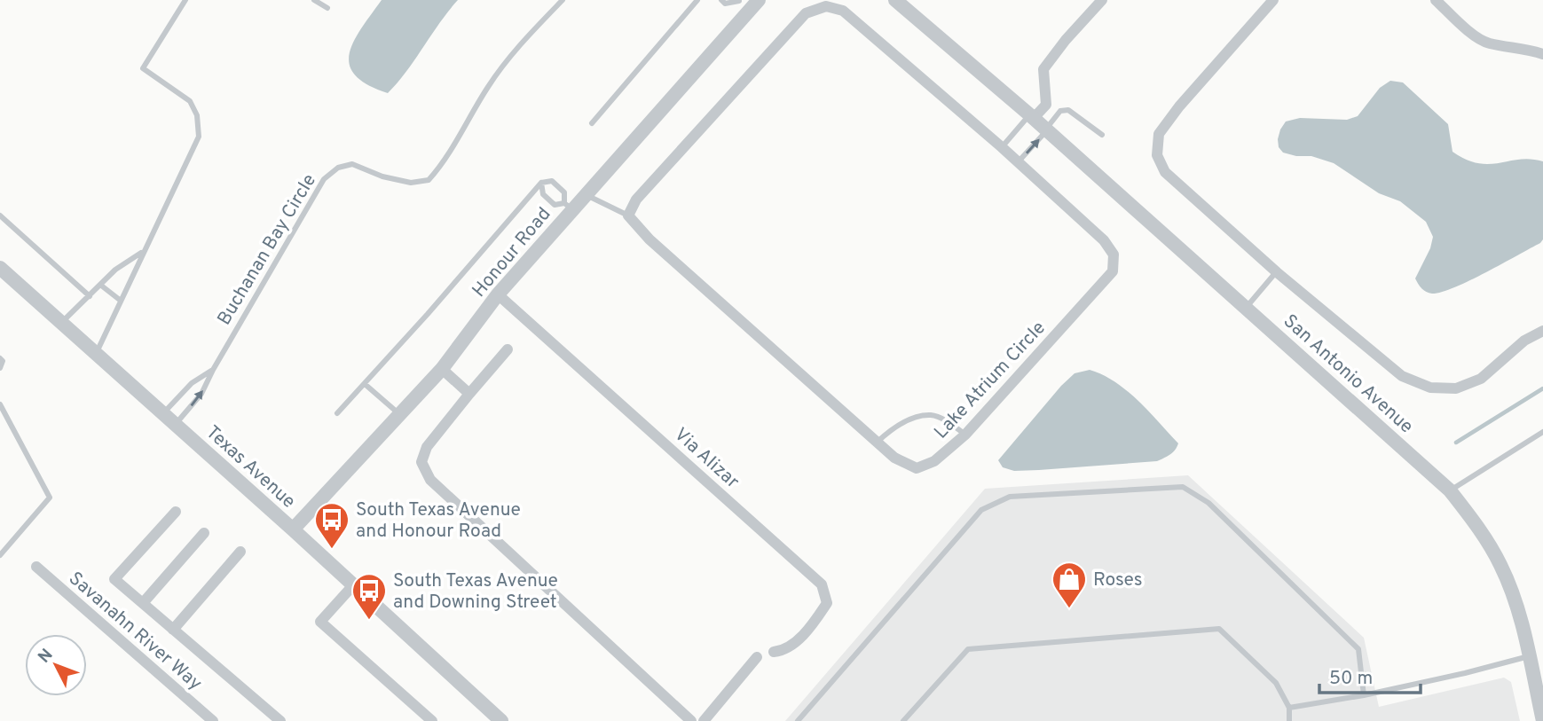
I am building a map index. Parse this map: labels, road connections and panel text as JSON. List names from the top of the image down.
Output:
{
  "streets": {
    "street": [
      "Honour Road",
      "San Antonio Avenue",
      "Lake Atrium Circle",
      "Via Alizar",
      "Texas Avenue",
      "Savanahn River Way"
    ],
    "lane": ["Buchanan Bay Circle"]
  },
  "crossings": [
    ["Buchanan Bay Circle", "Texas Avenue"],
    ["Honour Road", "Lake Atrium Circle"],
    ["Honour Road", "Via Alizar"],
    ["Honour Road", "Texas Avenue"]
  ],
  "places": {
    "bus stop": ["South Texas Avenue and Honour Road", "South Texas Avenue and Downing Street"],
    "shop": ["Roses"]
  },
  "scale_bar": "50 m",
  "north": "top left"
}
